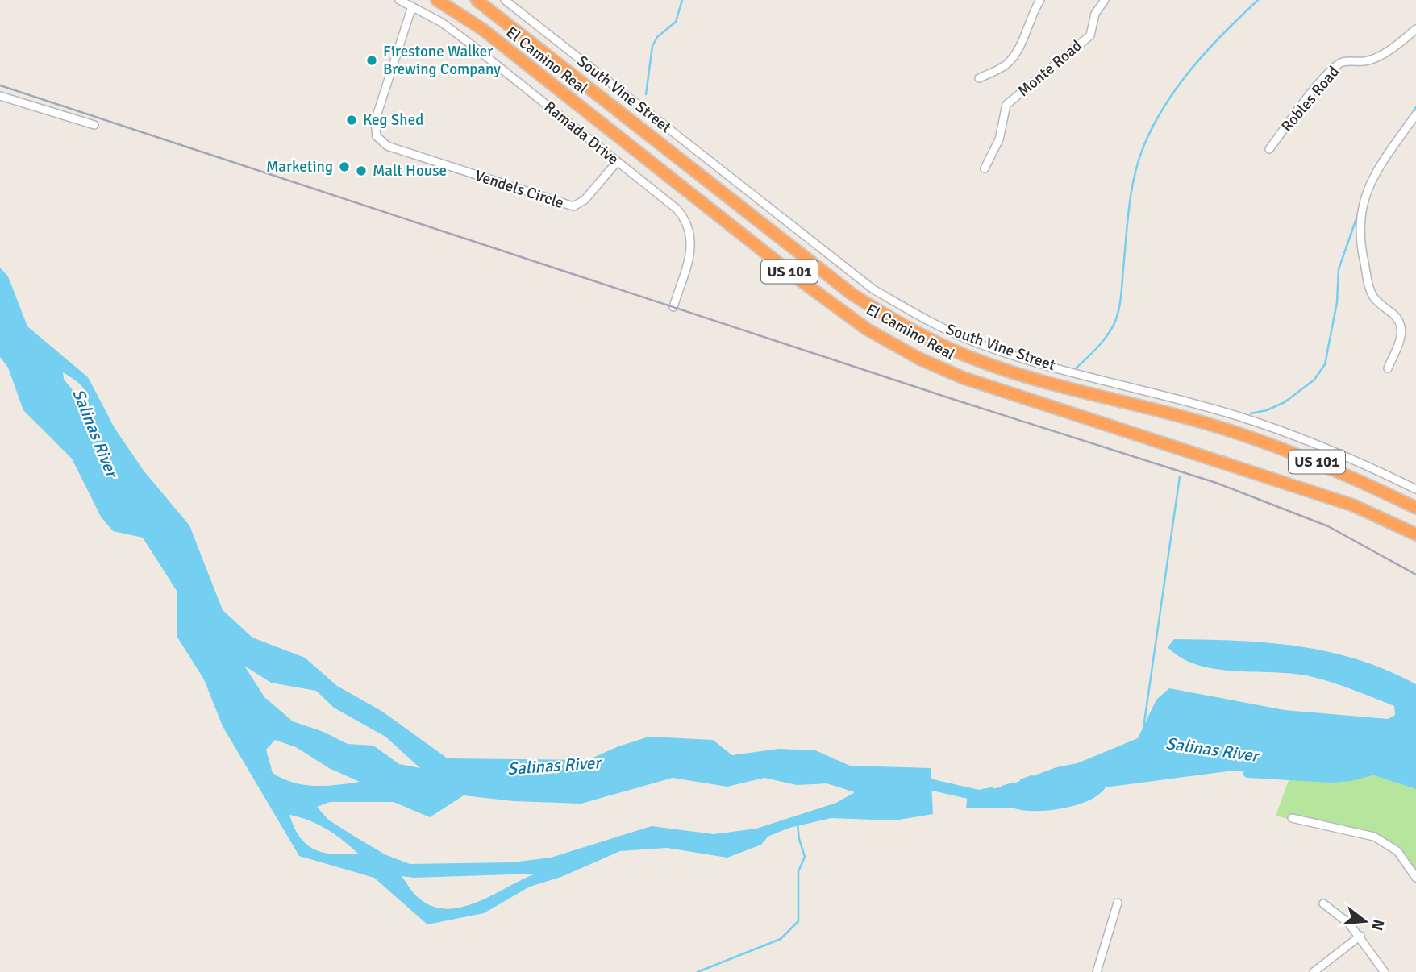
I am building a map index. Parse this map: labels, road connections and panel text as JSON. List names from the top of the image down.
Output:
{
  "streets": {
    "highway": ["El Camino Real", "US 101"],
    "street": [
      "Monte Road",
      "South Vine Street",
      "Robles Road",
      "Ramada Drive",
      "Vendels Circle"
    ]
  },
  "crossings": [
    ["Ramada Drive", "Vendels Circle"]
  ],
  "water": ["Salinas River"],
  "places": [
    "Firestone Walker Brewing Company",
    "Keg Shed",
    "Marketing",
    "Malt House"
  ],
  "north": "right"
}
